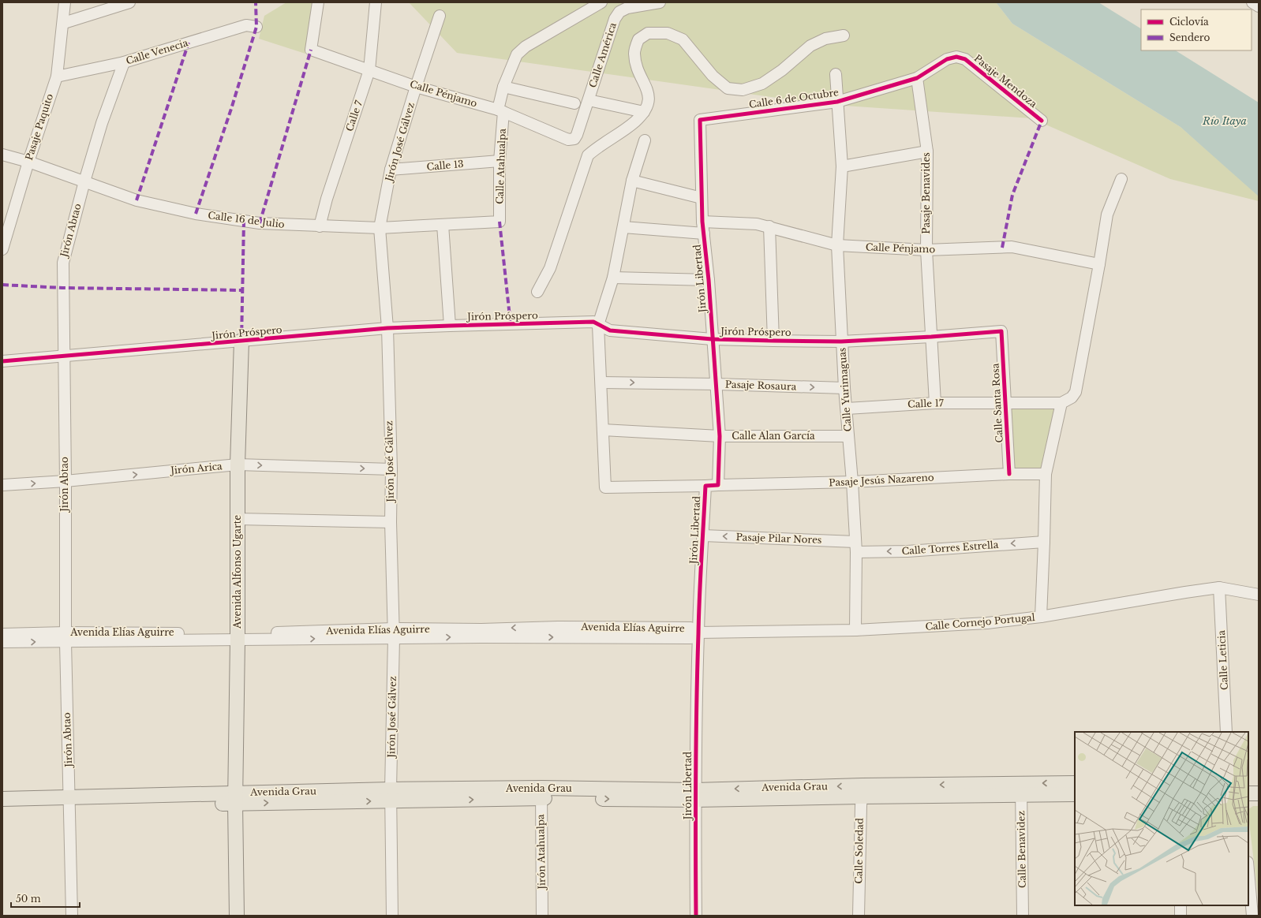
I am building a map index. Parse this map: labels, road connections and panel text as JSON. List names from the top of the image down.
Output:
{
  "streets": {
    "main road": ["Avenida Alfonso Ugarte", "Avenida Grau"],
    "street": [
      "Calle Venecia",
      "Calle América",
      "Pasaje Mendoza",
      "Calle Pénjamo",
      "Calle 6 de Octubre",
      "Calle 7",
      "Pasaje Paquito",
      "Jirón José Gálvez",
      "Calle 13",
      "Calle Atahualpa",
      "Pasaje Benavides",
      "Calle 16 de Julio",
      "Jirón Abtao",
      "Jirón Libertad",
      "Jirón Próspero",
      "Pasaje Rosaura",
      "Calle Yurimaguas",
      "Calle Santa Rosa",
      "Calle 17",
      "Calle Alan García",
      "Jirón Arica",
      "Pasaje Jesús Nazareno",
      "Pasaje Pilar Nores",
      "Calle Torres Estrella",
      "Calle Cornejo Portugal",
      "Avenida Elías Aguirre",
      "Calle Leticia",
      "Calle Benavidez",
      "Calle Soledad",
      "Jirón Atahualpa"
    ]
  },
  "crossings": [
    ["Calle Venecia", "Pasaje Paquito"],
    ["Calle Venecia", "Jirón Abtao"],
    ["Calle América", "Calle Pénjamo"],
    ["Pasaje Mendoza", "Calle 6 de Octubre"],
    ["Calle Pénjamo", "Calle 7"],
    ["Calle Pénjamo", "Jirón José Gálvez"],
    ["Calle Pénjamo", "Calle Atahualpa"],
    ["Calle Pénjamo", "Pasaje Benavides"],
    ["Calle Pénjamo", "Jirón Libertad"],
    ["Calle Pénjamo", "Calle Yurimaguas"],
    ["Calle 6 de Octubre", "Pasaje Benavides"],
    ["Calle 6 de Octubre", "Jirón Libertad"],
    ["Calle 6 de Octubre", "Calle Yurimaguas"],
    ["Calle 7", "Calle 16 de Julio"],
    ["Pasaje Paquito", "Calle 16 de Julio"],
    ["Jirón José Gálvez", "Calle 13"],
    ["Jirón José Gálvez", "Calle 16 de Julio"],
    ["Jirón José Gálvez", "Jirón Próspero"],
    ["Jirón José Gálvez", "Jirón Arica"],
    ["Jirón José Gálvez", "Avenida Elías Aguirre"],
    ["Jirón José Gálvez", "Avenida Grau"],
    ["Calle 13", "Calle Atahualpa"],
    ["Calle Atahualpa", "Calle 16 de Julio"],
    ["Pasaje Benavides", "Jirón Próspero"],
    ["Pasaje Benavides", "Calle 17"],
    ["Calle 16 de Julio", "Jirón Abtao"],
    ["Jirón Abtao", "Jirón Próspero"],
    ["Jirón Abtao", "Jirón Arica"],
    ["Jirón Abtao", "Avenida Elías Aguirre"],
    ["Jirón Abtao", "Avenida Grau"],
    ["Jirón Libertad", "Jirón Próspero"],
    ["Jirón Libertad", "Pasaje Rosaura"],
    ["Jirón Libertad", "Calle Alan García"],
    ["Jirón Libertad", "Pasaje Jesús Nazareno"],
    ["Jirón Libertad", "Pasaje Pilar Nores"],
    ["Jirón Libertad", "Calle Cornejo Portugal"],
    ["Jirón Libertad", "Avenida Elías Aguirre"],
    ["Jirón Libertad", "Avenida Grau"],
    ["Jirón Próspero", "Calle Yurimaguas"],
    ["Jirón Próspero", "Calle Santa Rosa"],
    ["Jirón Próspero", "Avenida Alfonso Ugarte"],
    ["Pasaje Rosaura", "Calle Yurimaguas"],
    ["Calle Yurimaguas", "Calle 17"],
    ["Calle Yurimaguas", "Calle Alan García"],
    ["Calle Yurimaguas", "Pasaje Jesús Nazareno"],
    ["Calle Yurimaguas", "Pasaje Pilar Nores"],
    ["Calle Yurimaguas", "Calle Torres Estrella"],
    ["Calle Yurimaguas", "Calle Cornejo Portugal"],
    ["Calle Santa Rosa", "Calle 17"],
    ["Calle Santa Rosa", "Pasaje Jesús Nazareno"],
    ["Jirón Arica", "Avenida Alfonso Ugarte"],
    ["Pasaje Pilar Nores", "Calle Torres Estrella"],
    ["Avenida Alfonso Ugarte", "Avenida Elías Aguirre"],
    ["Avenida Alfonso Ugarte", "Avenida Grau"],
    ["Calle Cornejo Portugal", "Avenida Elías Aguirre"],
    ["Calle Cornejo Portugal", "Calle Leticia"],
    ["Avenida Grau", "Calle Benavidez"],
    ["Avenida Grau", "Calle Soledad"],
    ["Avenida Grau", "Jirón Atahualpa"]
  ],
  "one_way": ["Pasaje Rosaura", "Pasaje Pilar Nores", "Calle Torres Estrella"],
  "water": ["Río Itaya"],
  "legend": ["Ciclovía", "Sendero"],
  "scale_bar": "50 m"
}
